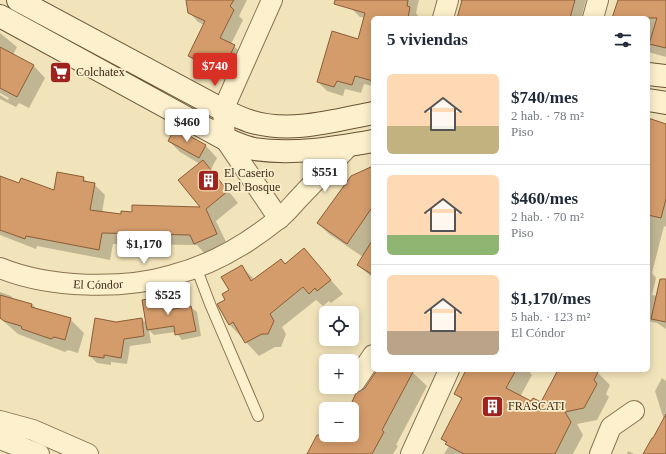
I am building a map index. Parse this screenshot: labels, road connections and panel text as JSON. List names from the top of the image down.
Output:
{
  "streets": {
    "street": ["El Cóndor"]
  },
  "places": {
    "supermarket": ["Colchatex"],
    "building": ["El Caserio Del Bosque", "FRASCATI"]
  },
  "page": {
    "heading": "5 viviendas",
    "price": [
      "$740",
      "$460",
      "$551",
      "$1,170",
      "$525"
    ],
    "list": [
      {
        "name": "$740/mes",
        "note": "2 hab. · 78 m² · Piso"
      },
      {
        "name": "$460/mes",
        "note": "2 hab. · 70 m² · Piso"
      },
      {
        "name": "$1,170/mes",
        "note": "5 hab. · 123 m² · El Cóndor"
      }
    ],
    "map_buttons": ["+", "−"]
  }
}
